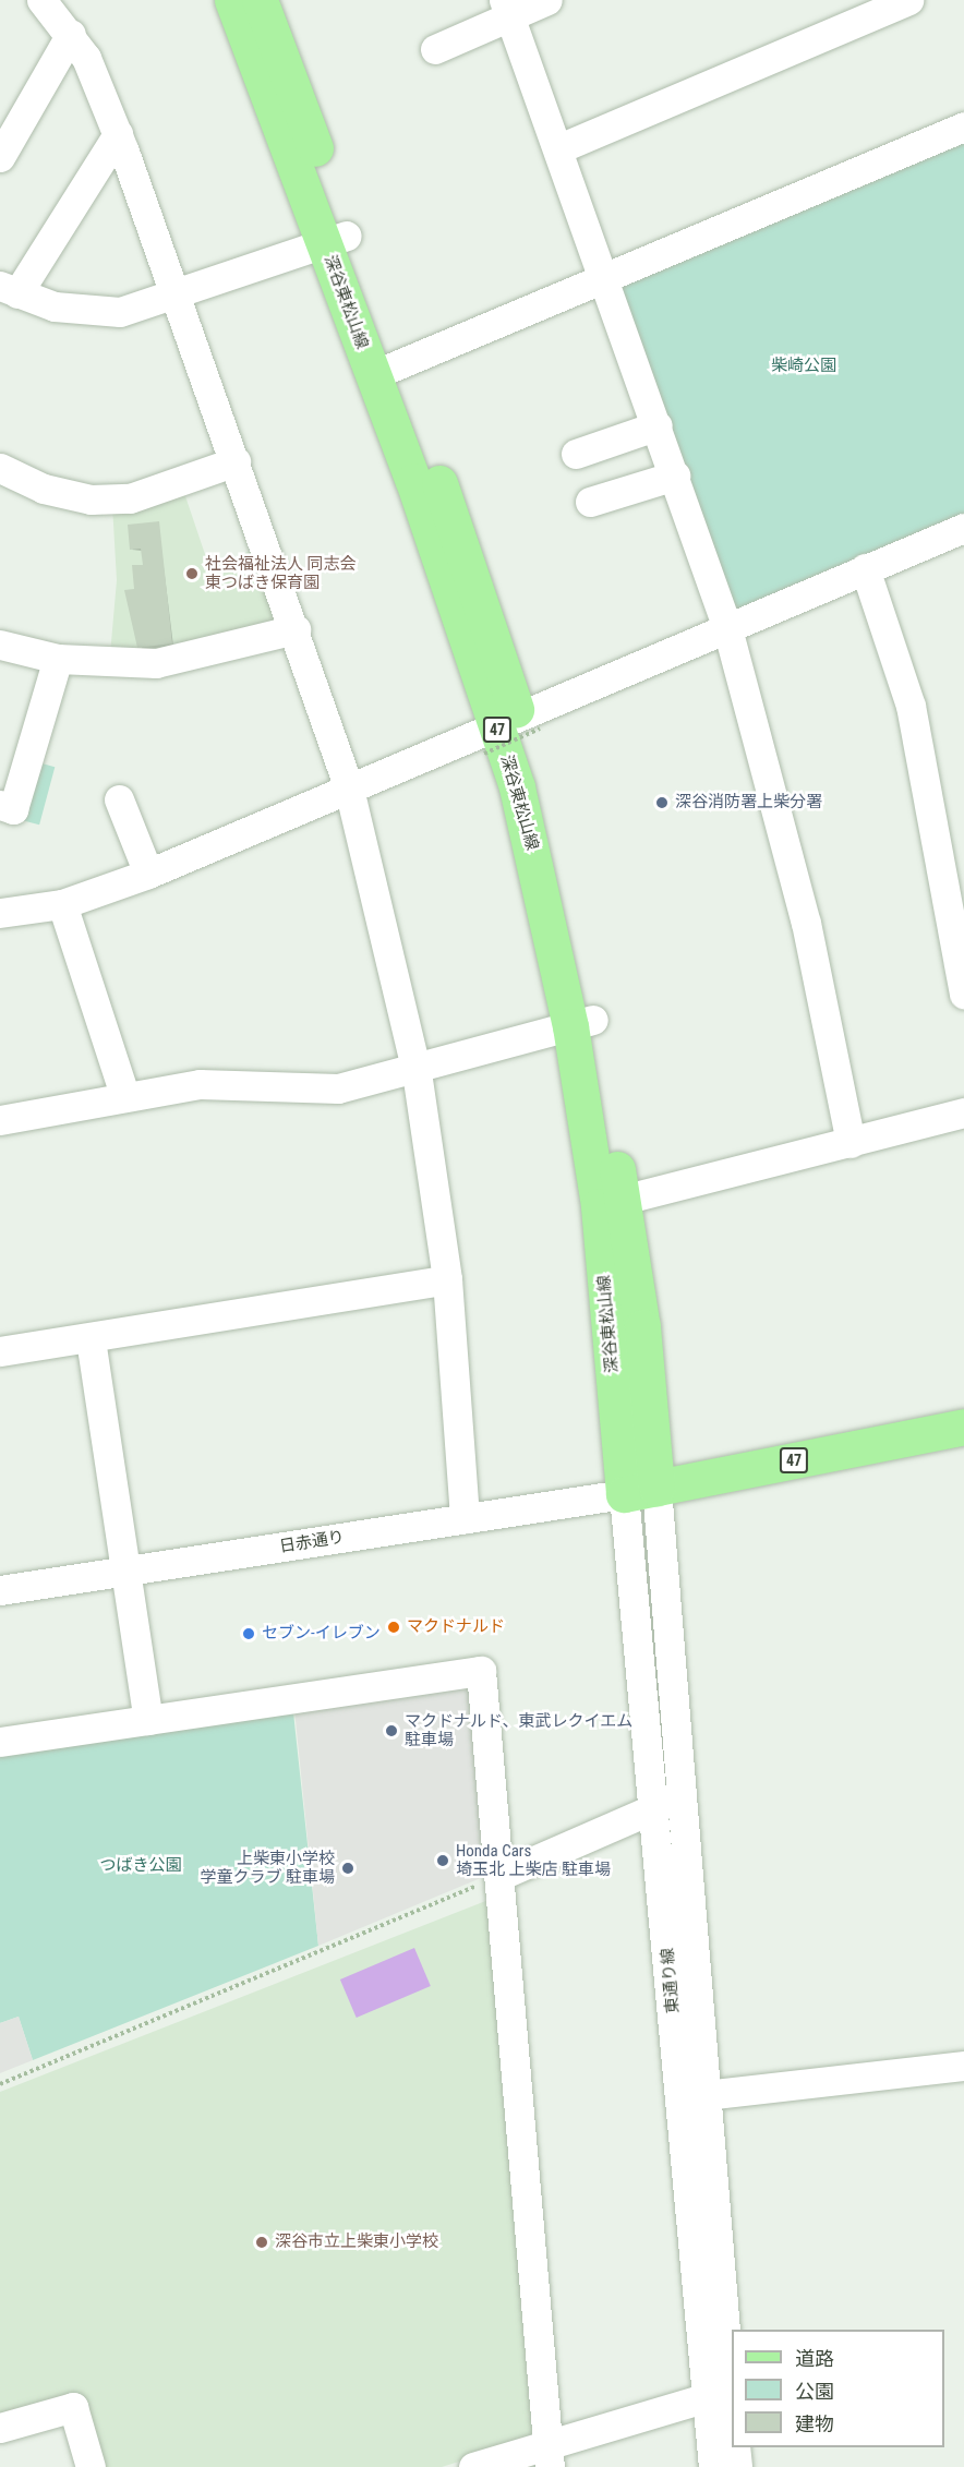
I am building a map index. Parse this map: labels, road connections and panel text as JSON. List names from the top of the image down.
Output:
{
  "streets": {
    "main road": ["深谷東松山線", "47"],
    "street": ["日赤通り", "東通り線"]
  },
  "crossings": [
    ["深谷東松山線", "47"],
    ["深谷東松山線", "日赤通り"],
    ["深谷東松山線", "東通り線"],
    ["47", "日赤通り"],
    ["47", "東通り線"],
    ["日赤通り", "東通り線"]
  ],
  "parks": ["柴崎公園", "つばき公園"],
  "places": [
    "社会福祉法人 同志会 東つばき保育園",
    "深谷消防署上柴分署",
    "マクドナルド",
    "セブン-イレブン",
    "マクドナルド、東武レクイエム 駐車場",
    "Honda Cars 埼玉北 上柴店 駐車場",
    "上柴東小学校 学童クラブ 駐車場",
    "深谷市立上柴東小学校"
  ],
  "legend": ["道路", "公園", "建物"]
}
